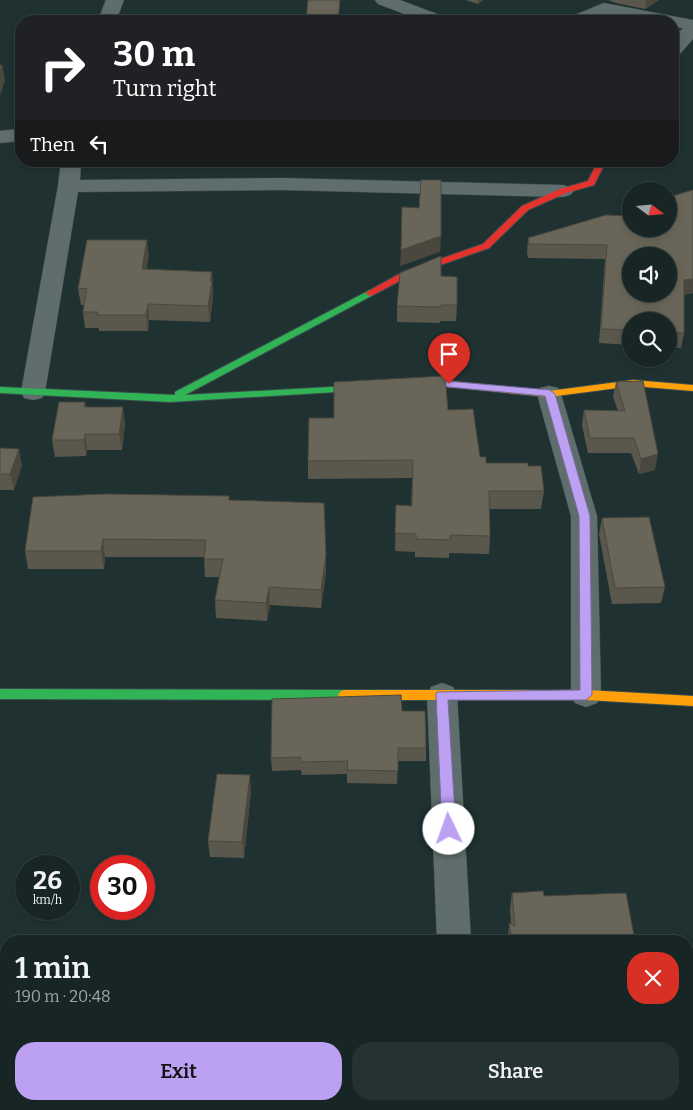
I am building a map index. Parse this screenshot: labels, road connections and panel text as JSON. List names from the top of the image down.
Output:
{
  "north": "right",
  "page": {
    "turn": ["30 m", "Turn right"],
    "then": "Then",
    "speed": "26 km/h",
    "limit": "30",
    "heading": ["1 min", "190 m · 20:48"],
    "buttons": ["Exit", "Share"]
  }
}
